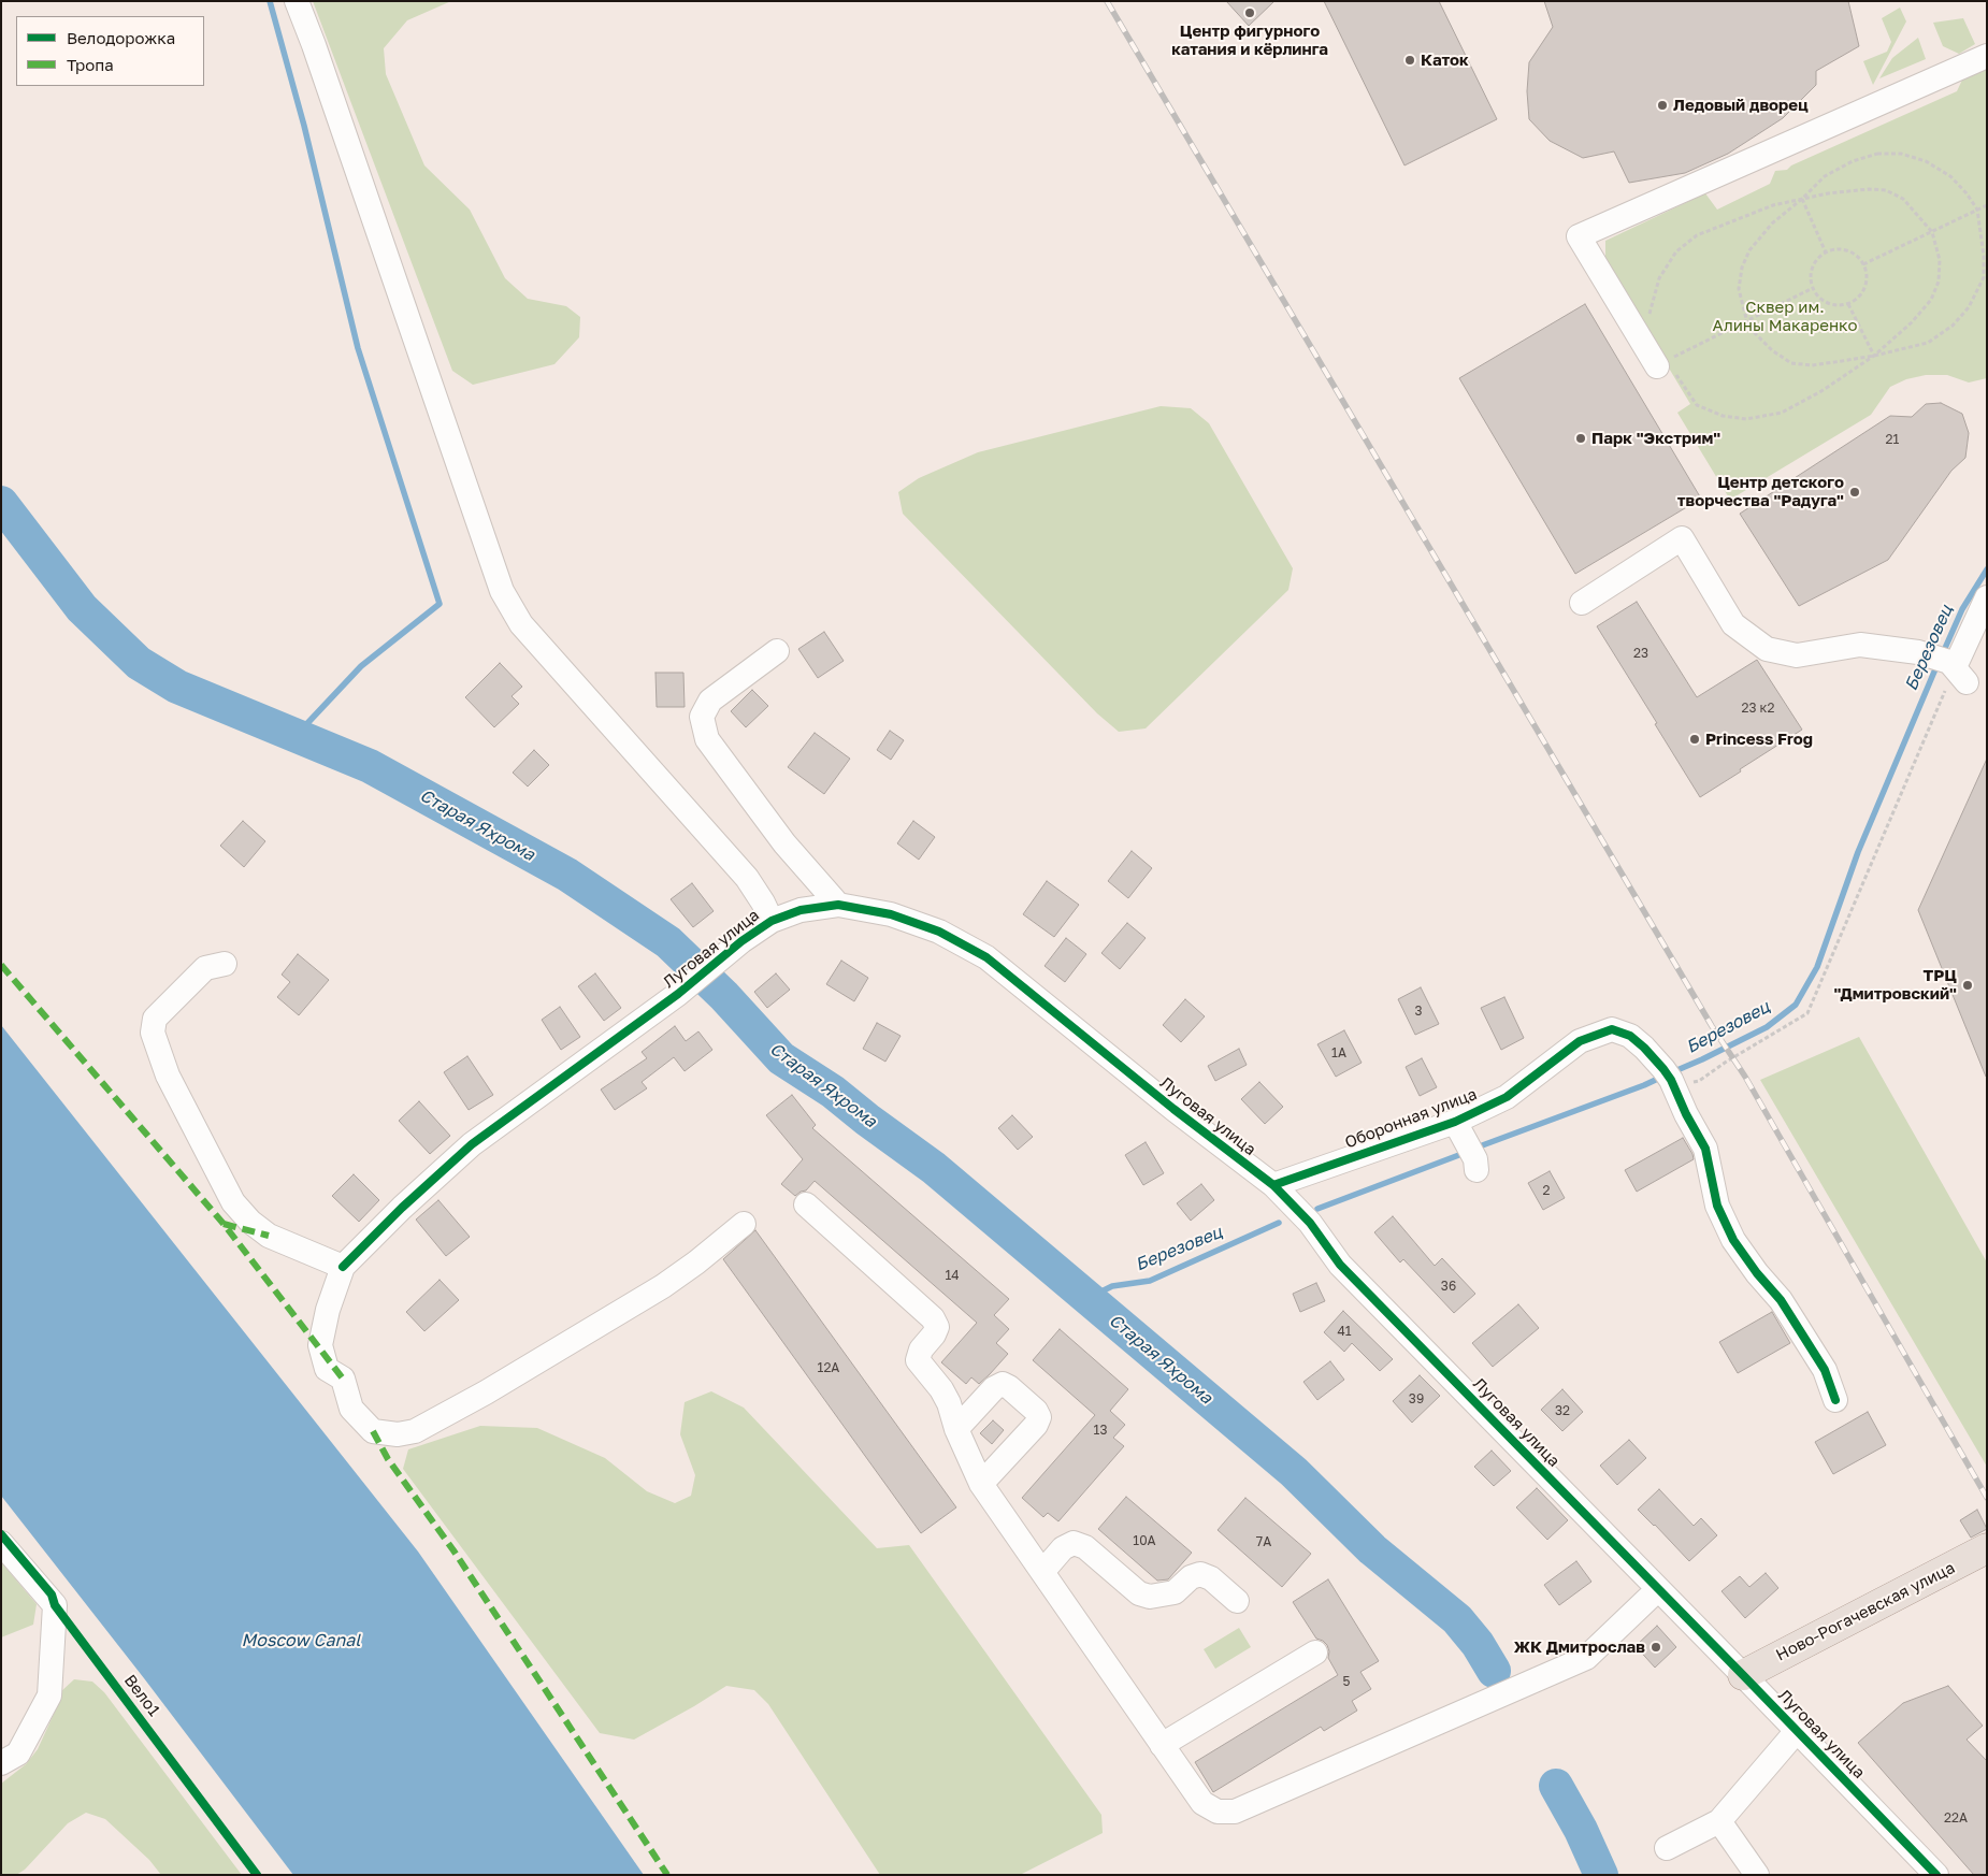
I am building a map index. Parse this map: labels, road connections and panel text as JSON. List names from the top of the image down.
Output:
{
  "streets": {
    "main road": ["Ново-Рогачевская улица"],
    "street": ["Луговая улица", "Оборонная улица"],
    "cycle path": ["Вело1"]
  },
  "crossings": [
    ["Луговая улица", "Оборонная улица"],
    ["Луговая улица", "Ново-Рогачевская улица"]
  ],
  "water": ["Березовец", "Старая Яхрома", "Moscow Canal"],
  "parks": ["Сквер им. Алины Макаренко"],
  "places": [
    "Центр фигурного катания и кёрлинга",
    "Каток",
    "Ледовый дворец",
    "Парк \"Экстрим\"",
    "Центр детского творчества \"Радуга\"",
    "Princess Frog",
    "ТРЦ \"Дмитровский\"",
    "ЖК Дмитрослав"
  ],
  "house_numbers": [
    "21",
    "23",
    "23 к2",
    "3",
    "1А",
    "2",
    "14",
    "36",
    "41",
    "12А",
    "39",
    "32",
    "13",
    "10А",
    "7А",
    "5",
    "22A"
  ],
  "legend": ["Велодорожка", "Тропа"]
}
